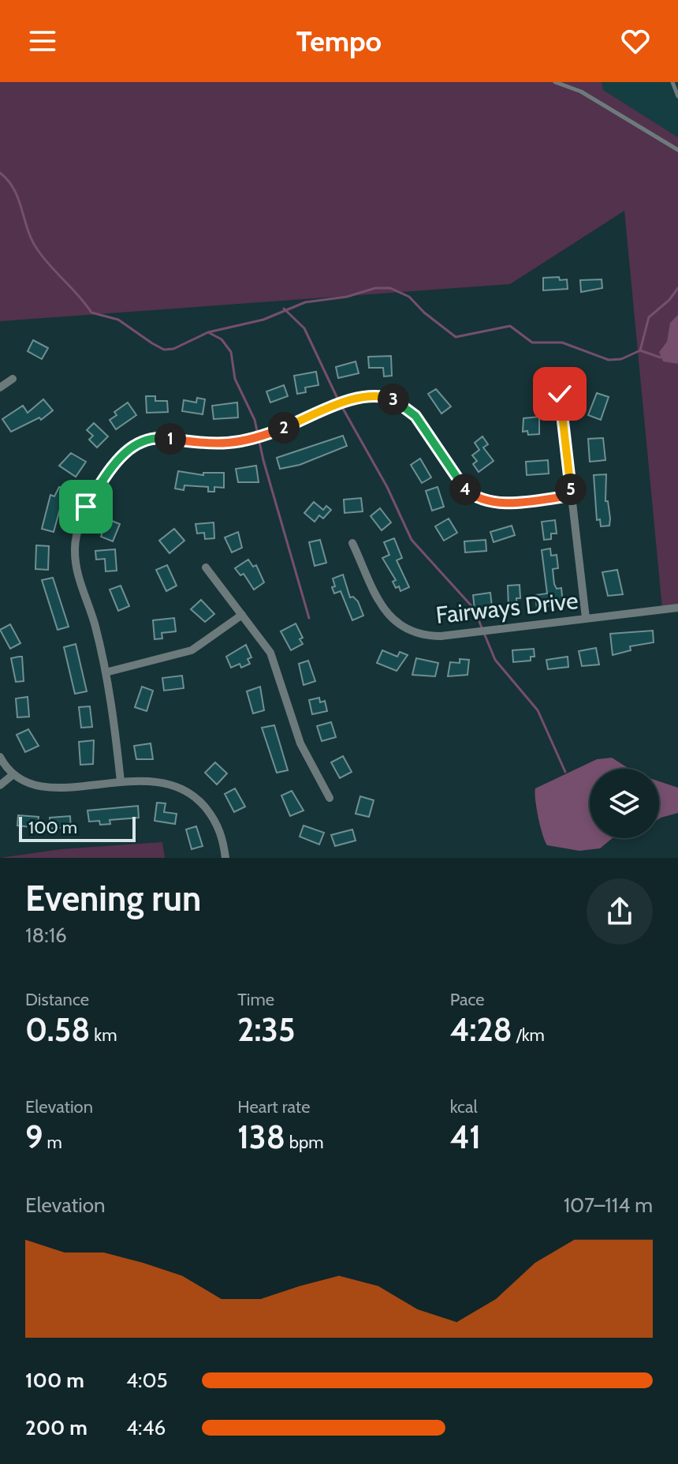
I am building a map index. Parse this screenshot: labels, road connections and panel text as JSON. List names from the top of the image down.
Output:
{
  "streets": {
    "street": ["Fairways Drive"]
  },
  "scale_bar": "100 m",
  "page": {
    "header": "Tempo",
    "pins": [
      "3",
      "2",
      "1",
      "4",
      "5"
    ],
    "scale": "100 m",
    "heading": ["Evening run", "18:16"],
    "stats": [
      ["Distance", "0.58 km"],
      ["Time", "2:35"],
      ["Pace", "4:28 /km"],
      ["Elevation", "9 m"],
      ["Heart rate", "138 bpm"],
      ["kcal", "41"]
    ],
    "chart": ["Elevation", "107–114 m"],
    "list": [
      {
        "name": "100 m",
        "note": "4:05"
      },
      {
        "name": "200 m",
        "note": "4:46"
      }
    ]
  }
}
